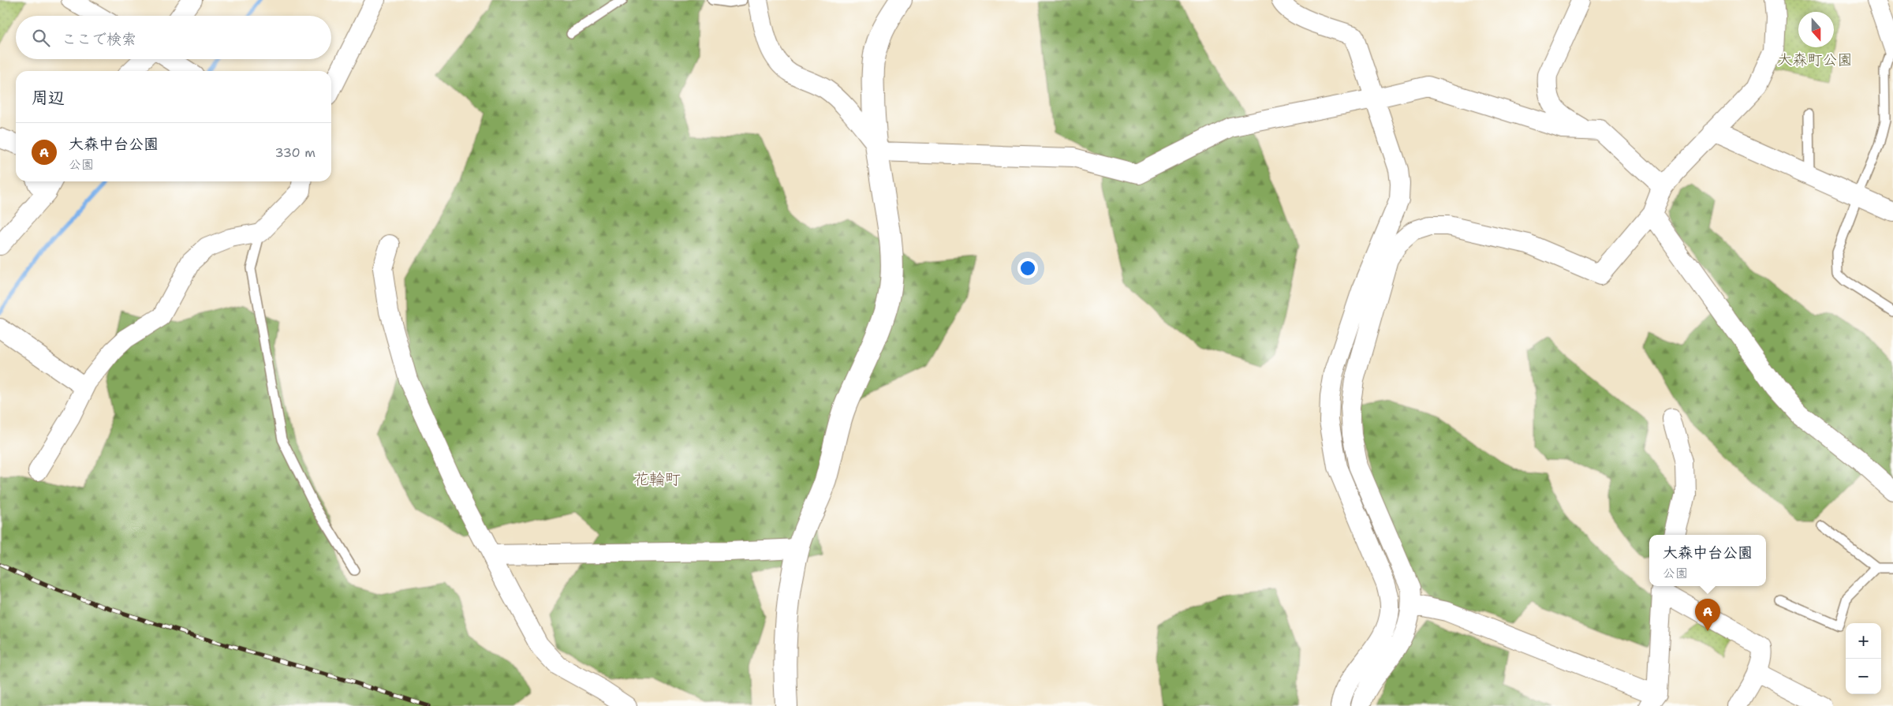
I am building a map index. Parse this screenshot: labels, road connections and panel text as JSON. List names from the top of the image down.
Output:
{
  "districts": ["花輪町"],
  "parks": ["大森町公園"],
  "north": "bottom",
  "page": {
    "search": "ここで検索",
    "heading": "周辺",
    "list": [
      {
        "mark": "A",
        "name": "大森中台公園",
        "note": "公園",
        "value": "330 m"
      }
    ],
    "popup": ["大森中台公園", "公園"],
    "pins": "A",
    "map_buttons": ["+", "−"]
  }
}
